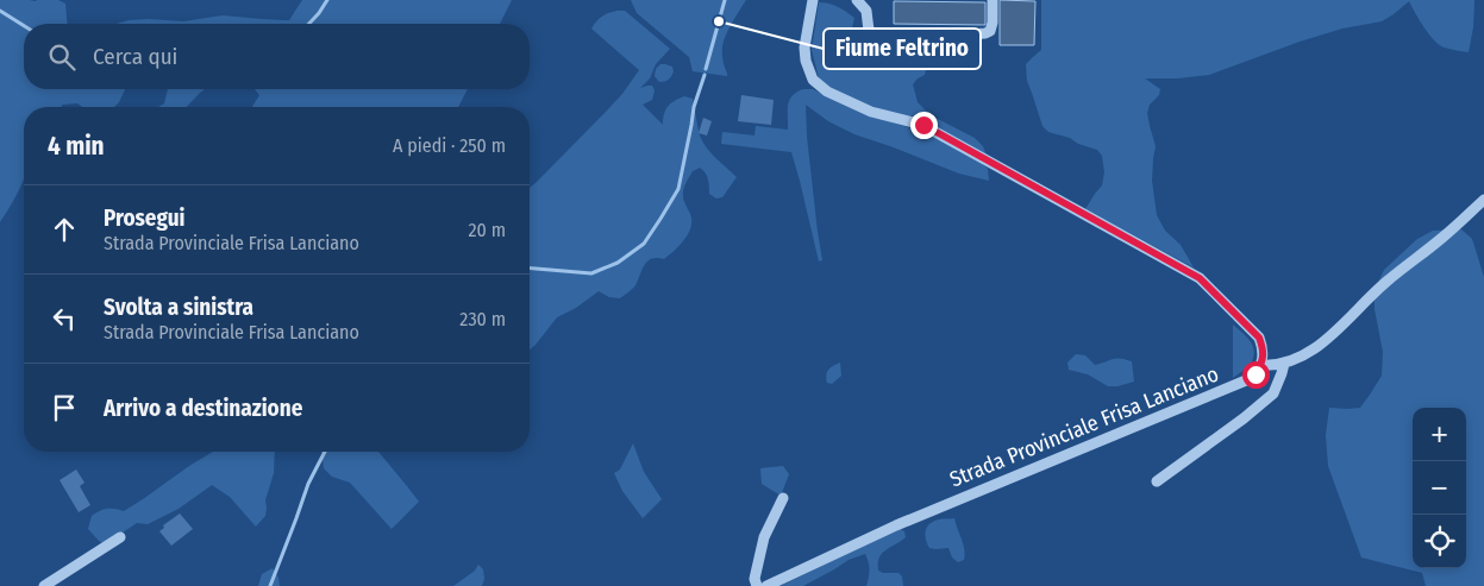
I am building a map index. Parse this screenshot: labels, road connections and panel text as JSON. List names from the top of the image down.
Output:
{
  "streets": {
    "street": ["Strada Provinciale Frisa Lanciano"]
  },
  "places": ["Fiume Feltrino"],
  "page": {
    "search": "Cerca qui",
    "heading": ["4 min", "A piedi · 250 m"],
    "list": [
      ["Prosegui", "Strada Provinciale Frisa Lanciano", "20 m"],
      ["Svolta a sinistra", "Strada Provinciale Frisa Lanciano", "230 m"],
      "Arrivo a destinazione"
    ],
    "map_buttons": ["+", "−"]
  }
}
